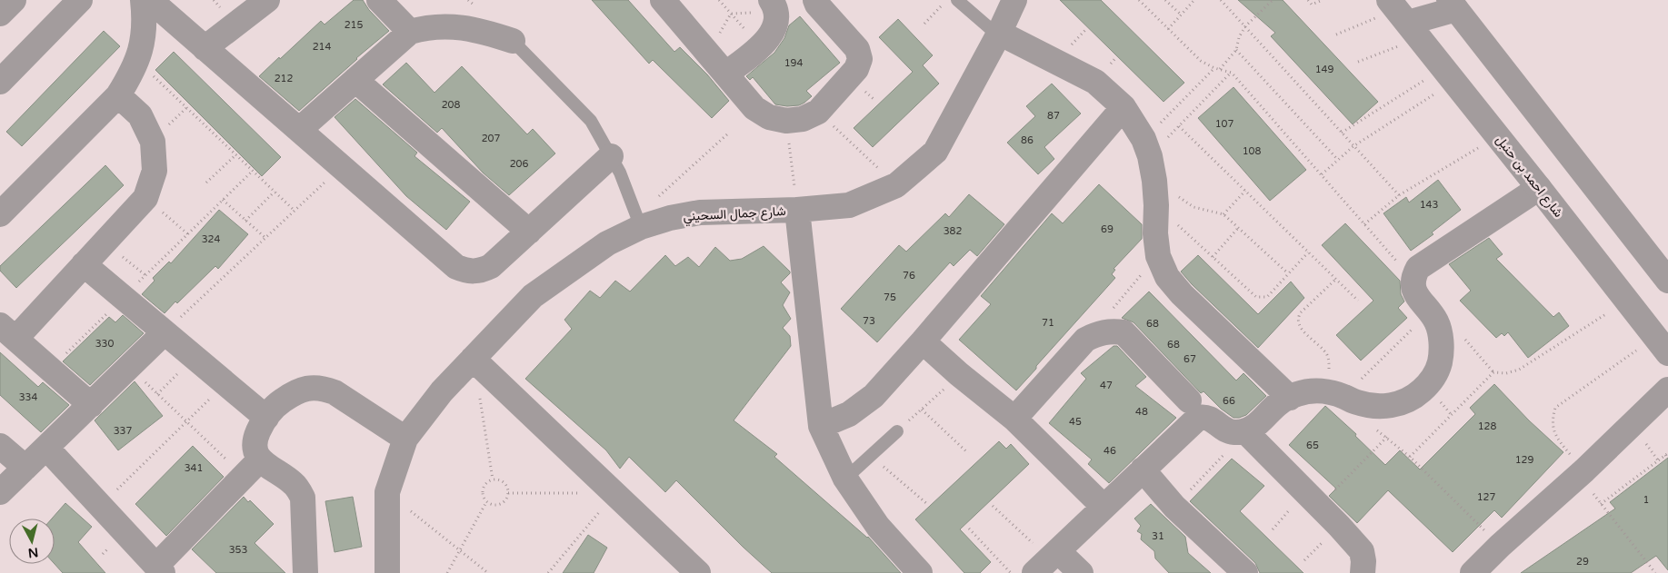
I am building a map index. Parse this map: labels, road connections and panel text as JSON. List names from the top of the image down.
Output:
{
  "streets": {
    "street": ["شارع احمد بن حنبل", "شارع جمال السحيني"]
  },
  "house_numbers": [
    "215",
    "214",
    "194",
    "149",
    "212",
    "208",
    "87",
    "107",
    "207",
    "86",
    "108",
    "206",
    "143",
    "69",
    "382",
    "324",
    "76",
    "75",
    "73",
    "71",
    "68",
    "330",
    "68",
    "67",
    "47",
    "334",
    "66",
    "48",
    "45",
    "128",
    "337",
    "65",
    "46",
    "129",
    "341",
    "127",
    "1",
    "31",
    "353",
    "29"
  ],
  "north": "bottom"
}
